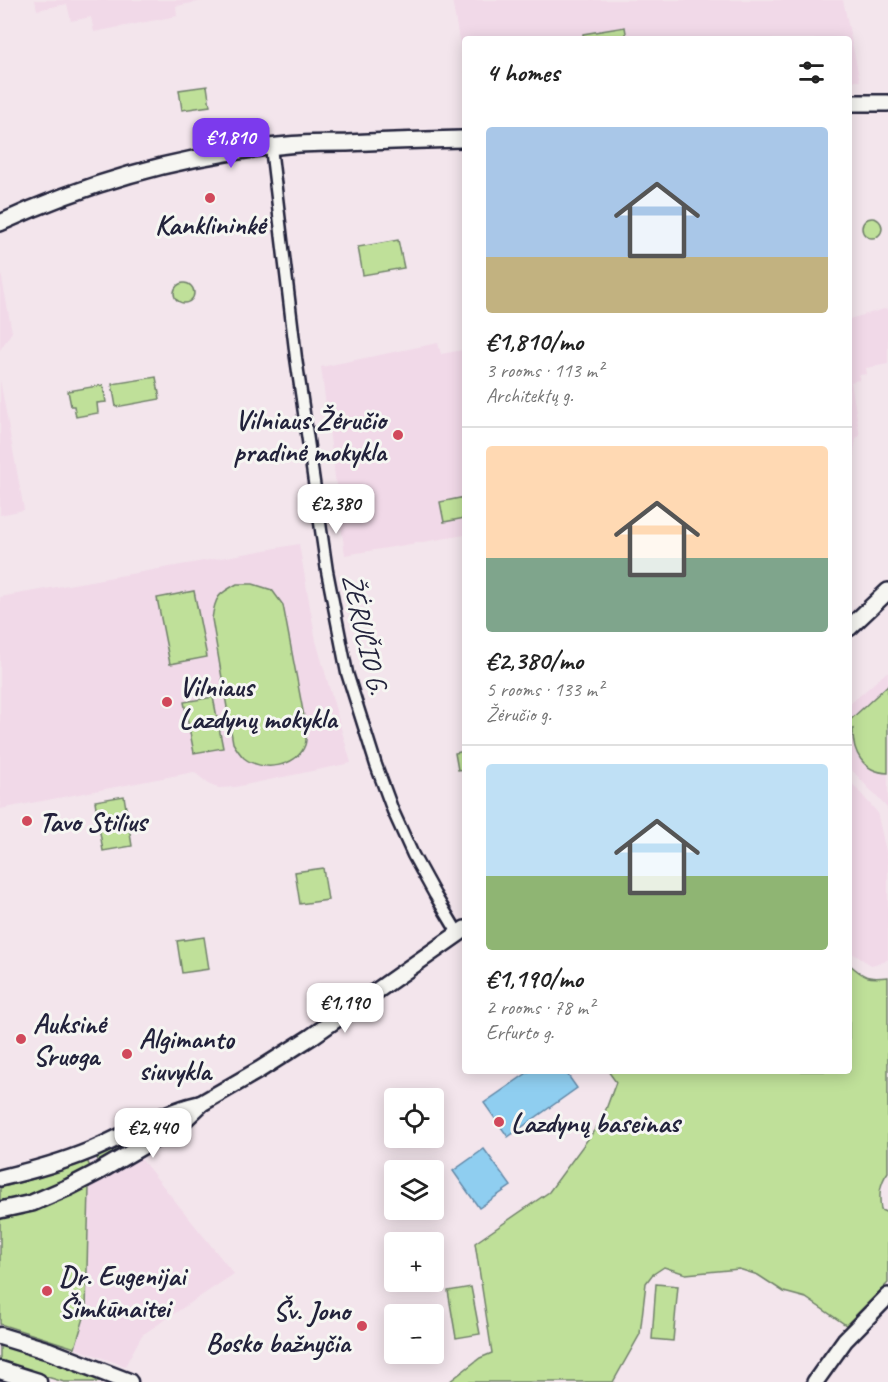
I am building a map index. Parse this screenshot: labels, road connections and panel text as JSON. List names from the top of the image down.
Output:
{
  "streets": {
    "street": ["ŽĖRUČIO G."]
  },
  "places": [
    "Kanklininkė",
    "Vilniaus Žėručio pradinė mokykla",
    "Vilniaus Lazdynų mokykla",
    "Tavo Stilius",
    "Auksinė Sruoga",
    "Algimanto siuvykla",
    "Lazdynų baseinas",
    "Dr. Eugenijai Šimkūnaitei",
    "Šv. Jono Bosko bažnyčia"
  ],
  "page": {
    "heading": "4 homes",
    "list": [
      {
        "name": "€1,810/mo",
        "note": "3 rooms · 113 m² · Architektų g."
      },
      {
        "name": "€2,380/mo",
        "note": "5 rooms · 133 m² · Žėručio g."
      },
      {
        "name": "€1,190/mo",
        "note": "2 rooms · 78 m² · Erfurto g."
      }
    ],
    "price": [
      "€1,810",
      "€2,380",
      "€1,190",
      "€2,440"
    ],
    "map_buttons": ["+", "−"]
  }
}
